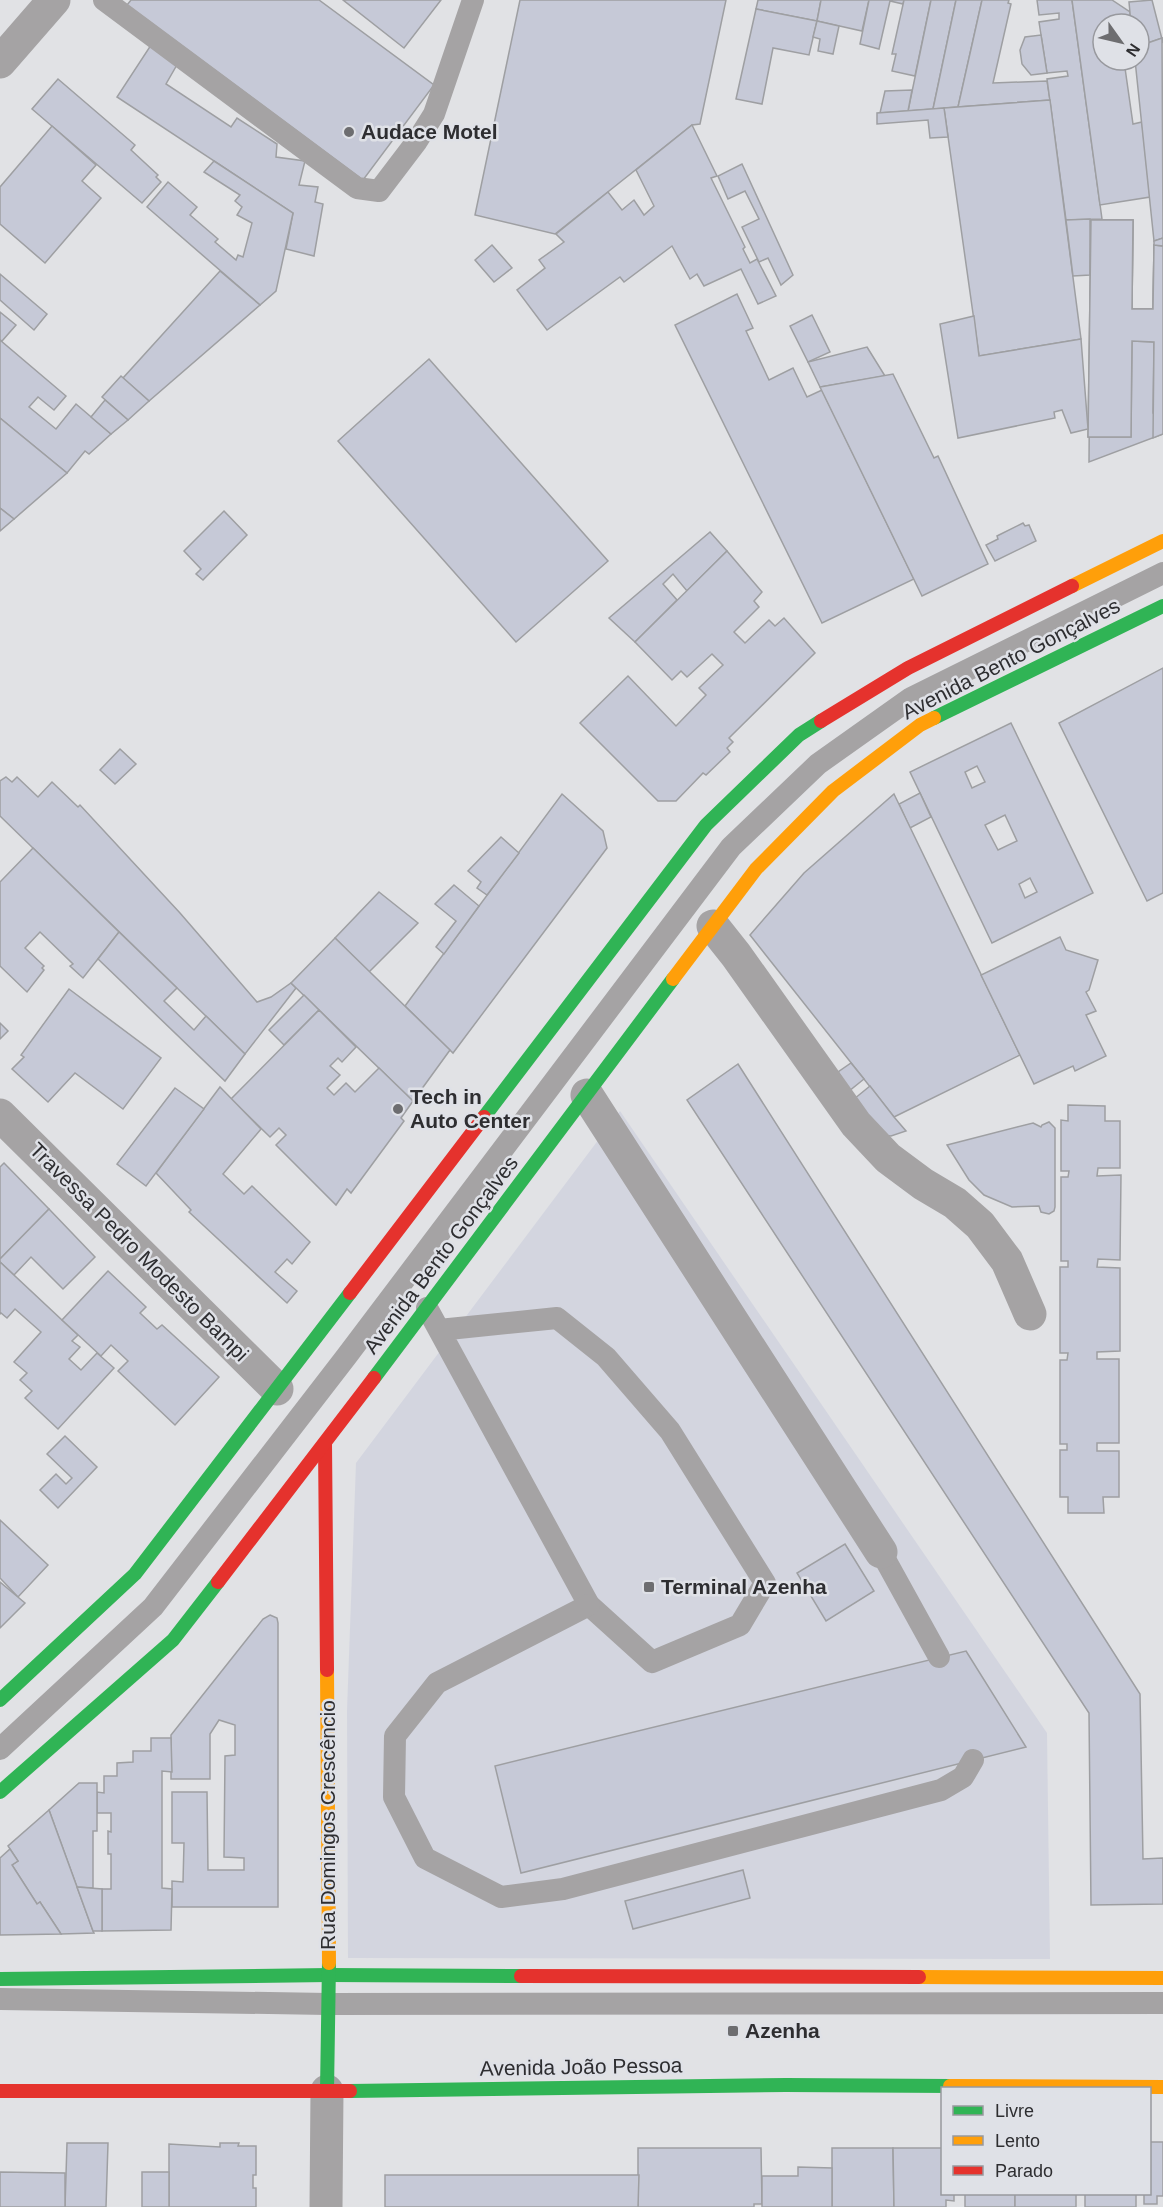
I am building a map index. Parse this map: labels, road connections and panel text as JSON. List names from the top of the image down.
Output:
{
  "streets": {
    "main road": ["Avenida Bento Gonçalves", "Rua Domingos Crescêncio", "Avenida João Pessoa"],
    "street": ["Travessa Pedro Modesto Bampi"]
  },
  "crossings": [
    ["Avenida Bento Gonçalves", "Travessa Pedro Modesto Bampi"],
    ["Avenida Bento Gonçalves", "Rua Domingos Crescêncio"],
    ["Rua Domingos Crescêncio", "Avenida João Pessoa"]
  ],
  "places": {
    "other": ["Audace Motel", "Tech in Auto Center"],
    "transit": ["Terminal Azenha", "Azenha"]
  },
  "legend": ["Livre", "Lento", "Parado"],
  "north": "bottom right"
}
